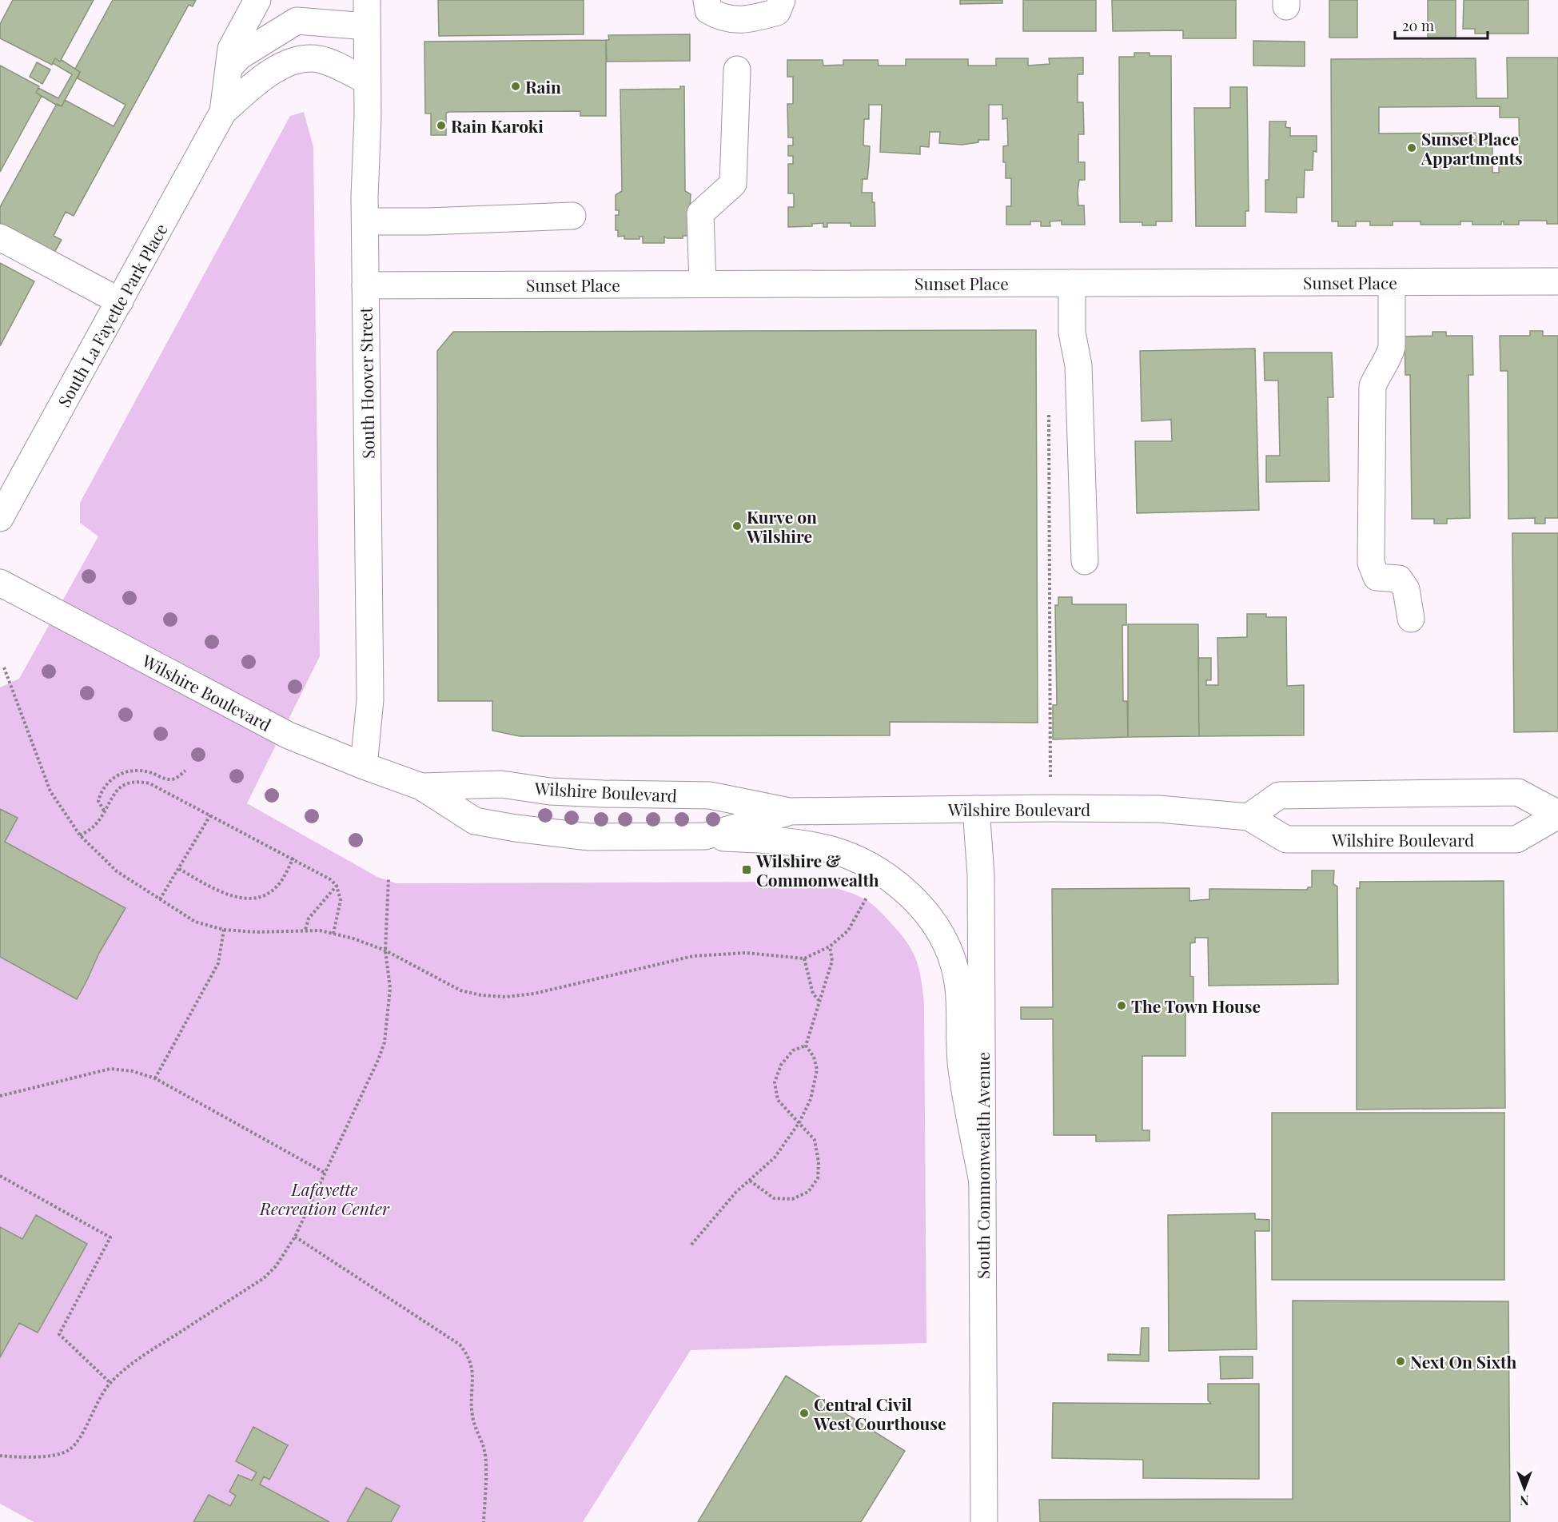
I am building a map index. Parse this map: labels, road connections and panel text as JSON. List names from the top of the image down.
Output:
{
  "streets": {
    "main road": [
      "Sunset Place",
      "South La Fayette Park Place",
      "South Hoover Street",
      "Wilshire Boulevard",
      "South Commonwealth Avenue"
    ]
  },
  "crossings": [
    ["Sunset Place", "South Hoover Street"],
    ["South La Fayette Park Place", "South Hoover Street"],
    ["South Hoover Street", "Wilshire Boulevard"],
    ["Wilshire Boulevard", "South Commonwealth Avenue"]
  ],
  "parks": ["Lafayette Recreation Center"],
  "places": {
    "other": [
      "Rain",
      "Rain Karoki",
      "Sunset Place Appartments",
      "Kurve on Wilshire",
      "The Town House",
      "Next On Sixth",
      "Central Civil West Courthouse"
    ],
    "transit": ["Wilshire & Commonwealth"]
  },
  "scale_bar": "20 m",
  "north": "bottom"
}
